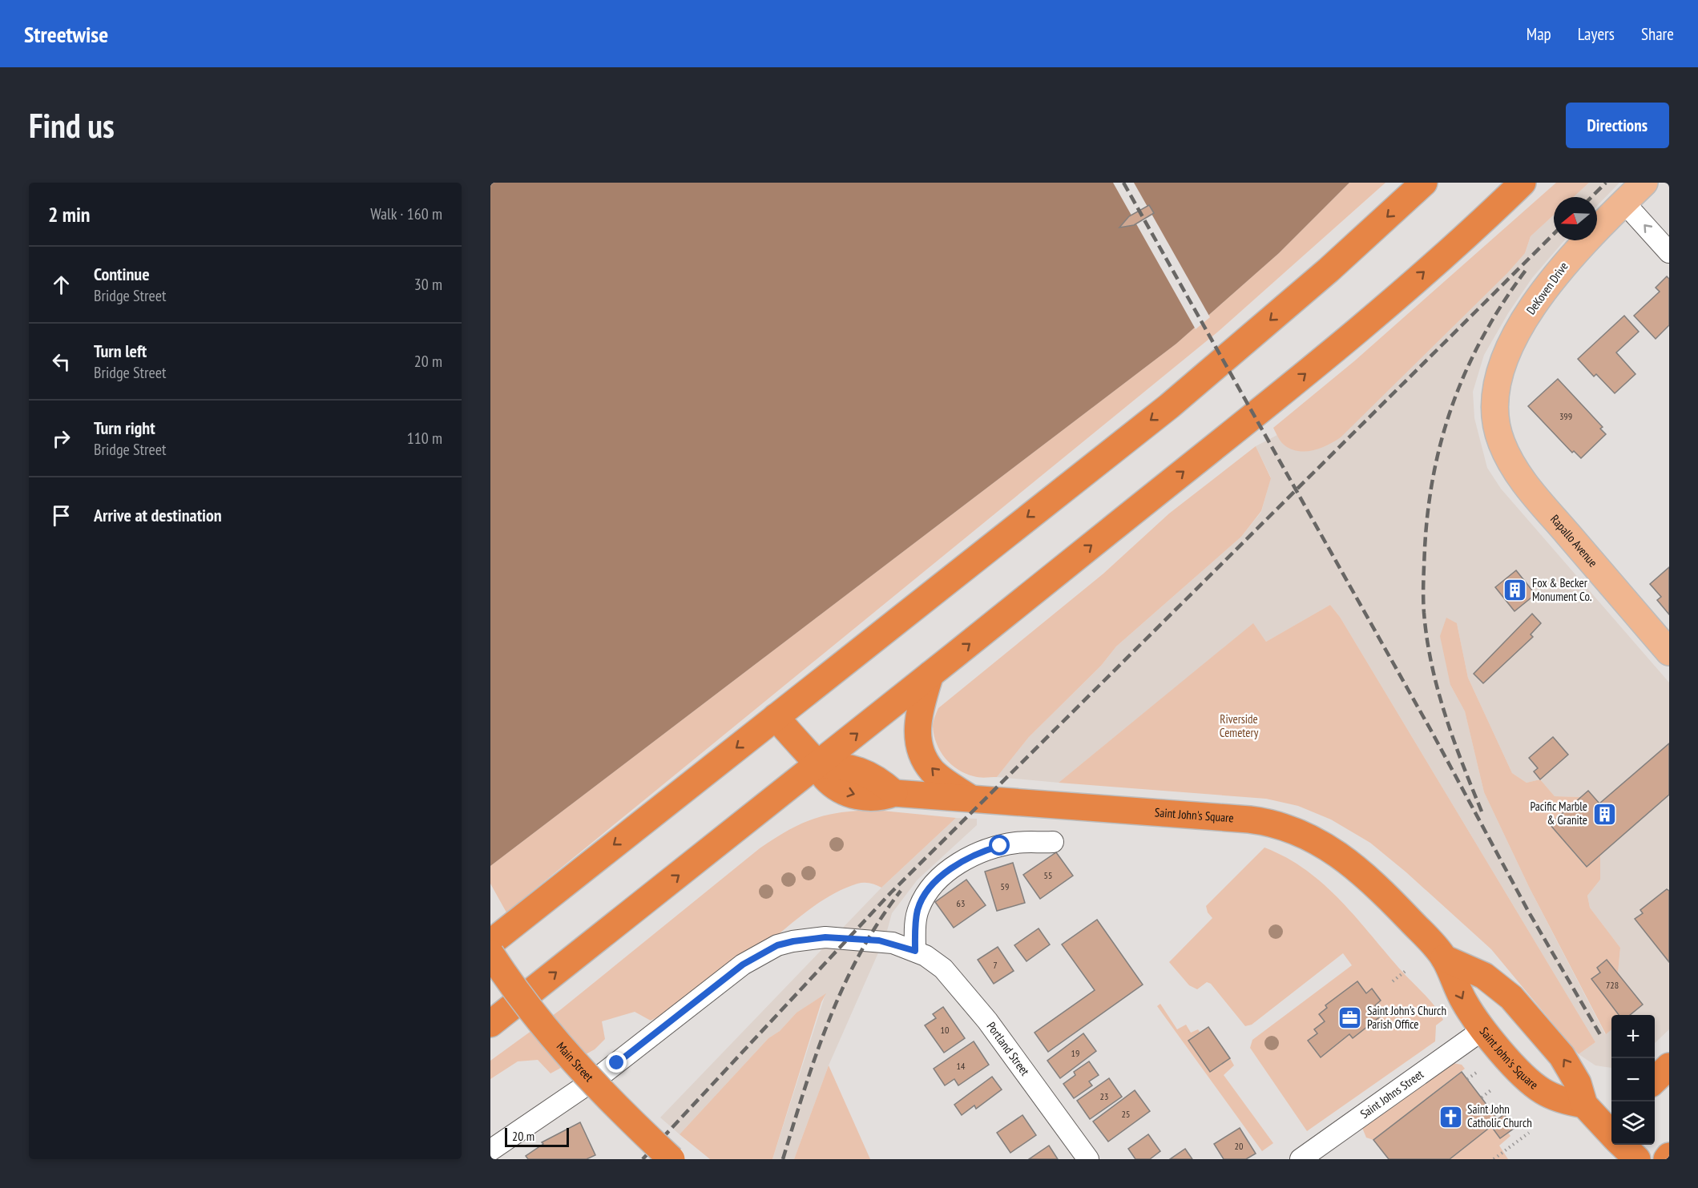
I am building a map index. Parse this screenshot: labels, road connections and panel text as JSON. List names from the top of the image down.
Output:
{
  "streets": {
    "highway": ["Saint John's Square", "Main Street"],
    "main road": ["DeKoven Drive", "Rapallo Avenue"],
    "street": ["Portland Street", "Saint Johns Street"]
  },
  "crossings": [
    ["DeKoven Drive", "Rapallo Avenue"],
    ["Saint John's Square", "Saint Johns Street"]
  ],
  "parks": ["Riverside Cemetery"],
  "places": {
    "building": ["Fox & Becker Monument Co.", "Pacific Marble & Granite"],
    "office": ["Saint John's Church Parish Office"],
    "church": ["Saint John Catholic Church"]
  },
  "house_numbers": [
    "399",
    "55",
    "59",
    "63",
    "7",
    "728",
    "10",
    "19",
    "14",
    "23",
    "25",
    "20"
  ],
  "scale_bar": "20 m",
  "north": "left",
  "page": {
    "header": "Streetwise",
    "nav": ["Map", "Layers", "Share"],
    "buttons": "Directions",
    "title": "Find us",
    "heading": ["2 min", "Walk · 160 m"],
    "list": [
      ["Continue", "Bridge Street", "30 m"],
      ["Turn left", "Bridge Street", "20 m"],
      ["Turn right", "Bridge Street", "110 m"],
      "Arrive at destination"
    ],
    "map_buttons": ["+", "−"],
    "scale": "20 m"
  }
}
